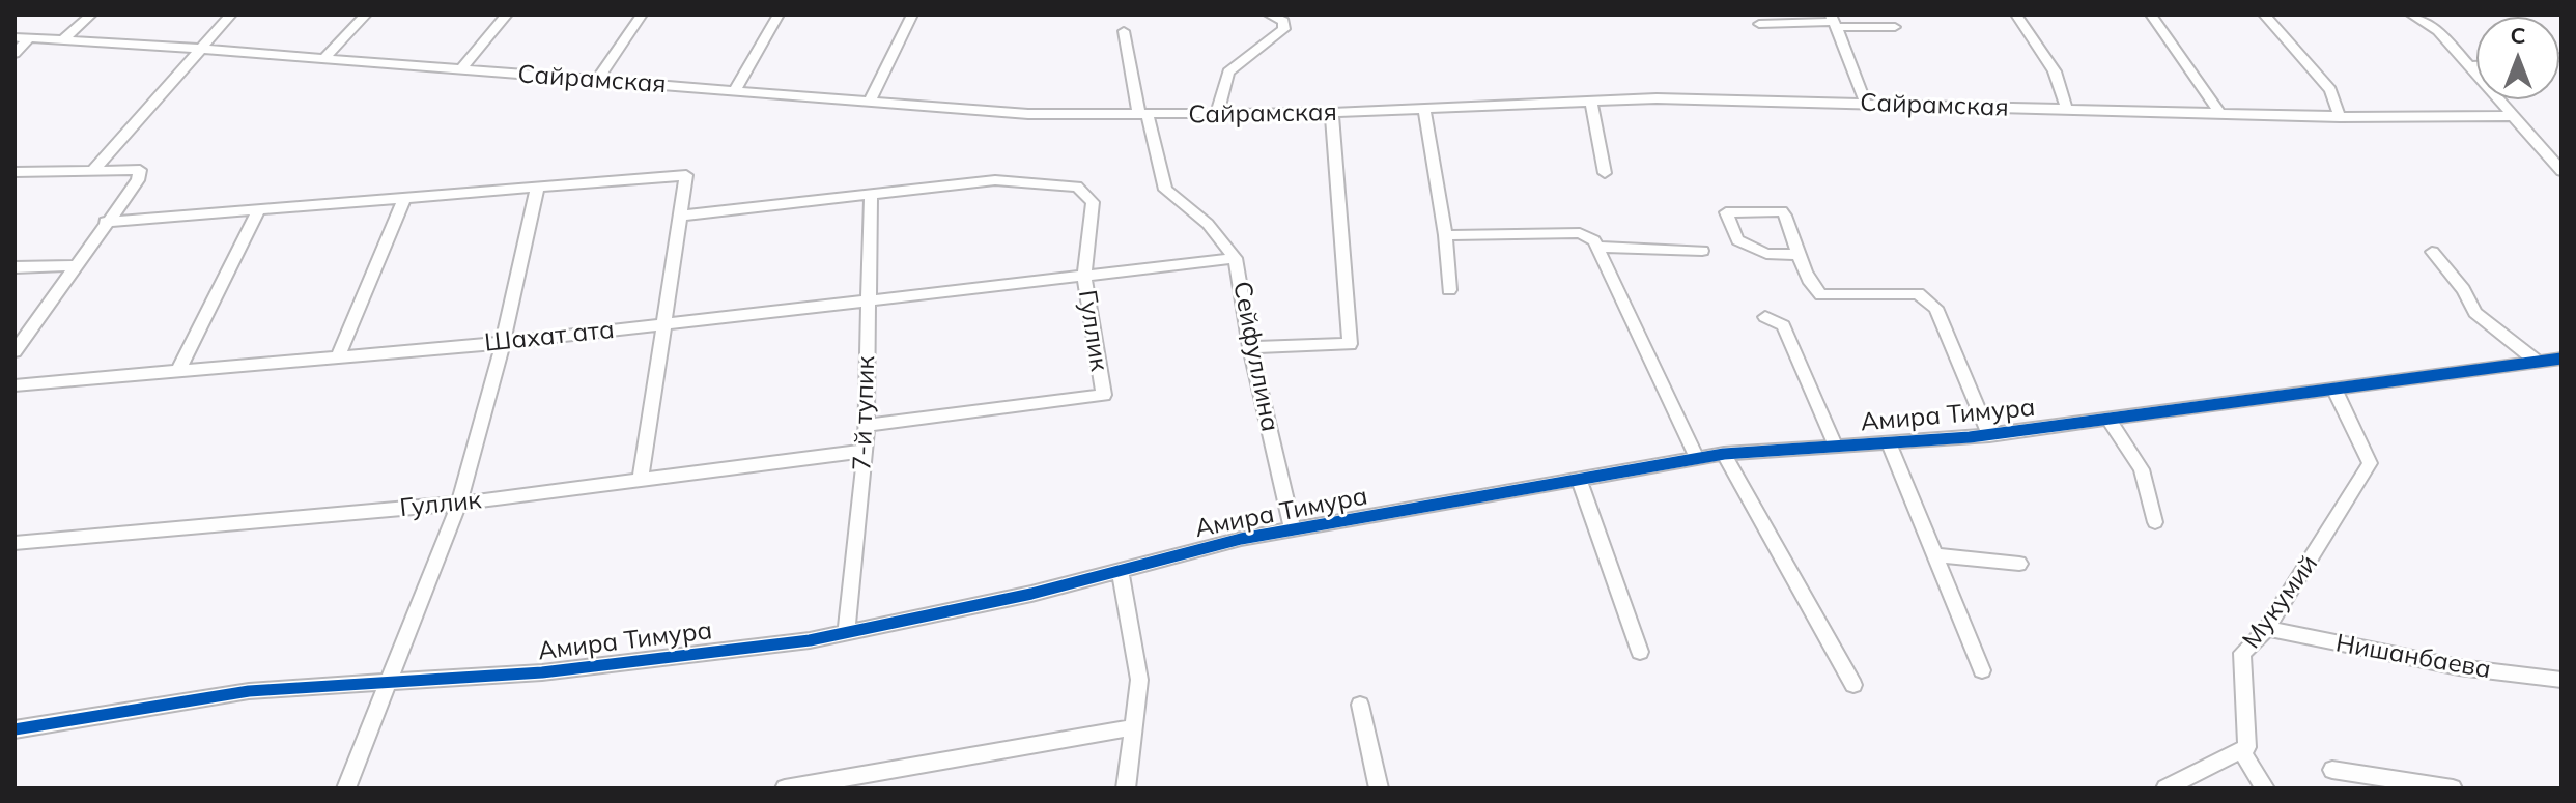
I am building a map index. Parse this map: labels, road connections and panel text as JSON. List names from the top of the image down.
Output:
{
  "streets": {
    "street": [
      "Сайрамская",
      "Гуллик",
      "Шахат ата",
      "Сейфуллина",
      "7-й тупик",
      "Амира Тимура",
      "Мукумий",
      "Нишанбаева"
    ]
  },
  "crossings": [
    ["Сайрамская", "Сейфуллина"],
    ["Гуллик", "Шахат ата"],
    ["Гуллик", "7-й тупик"],
    ["Шахат ата", "Сейфуллина"],
    ["Шахат ата", "7-й тупик"],
    ["Сейфуллина", "Амира Тимура"],
    ["7-й тупик", "Амира Тимура"],
    ["Амира Тимура", "Мукумий"],
    ["Мукумий", "Нишанбаева"]
  ],
  "north": "top"
}
